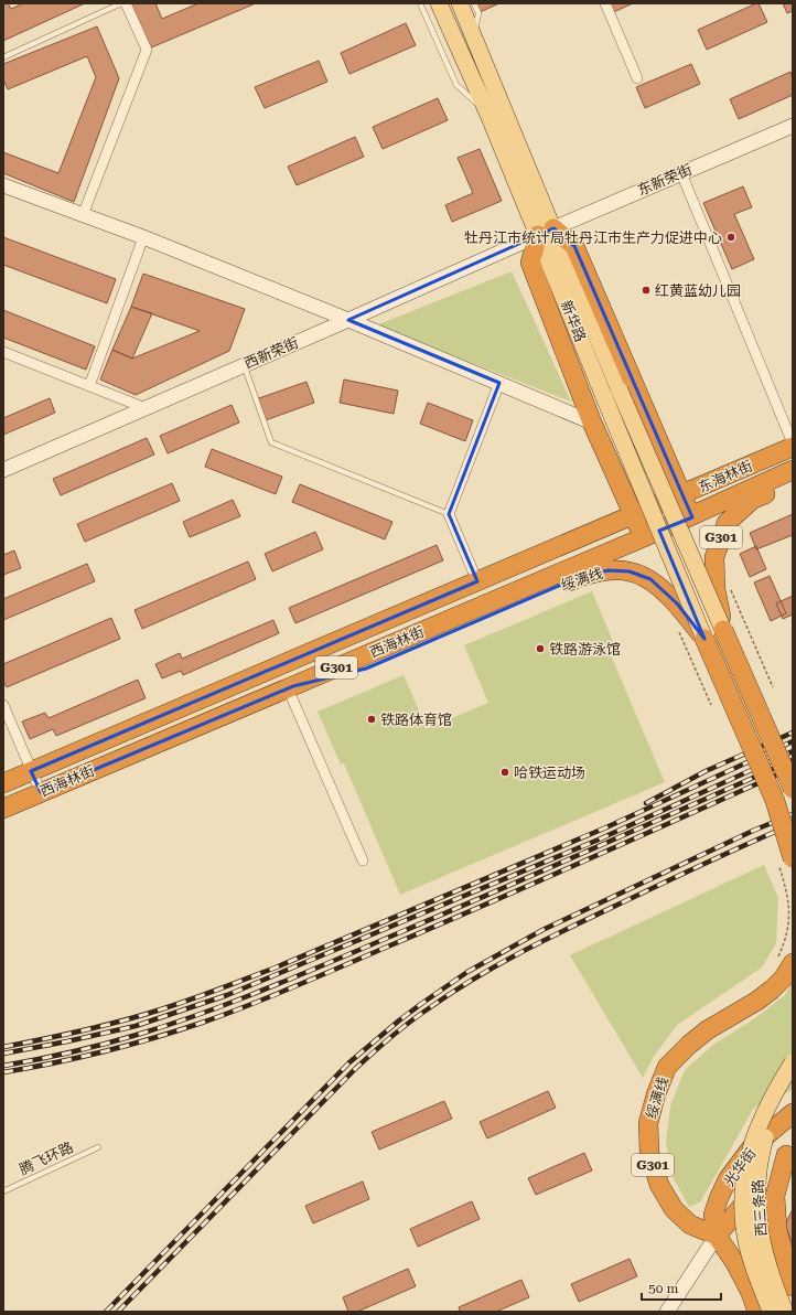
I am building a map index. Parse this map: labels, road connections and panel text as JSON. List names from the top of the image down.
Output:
{
  "streets": {
    "highway": [
      "东海林街",
      "G301",
      "绥满线",
      "西海林街",
      "光华街"
    ],
    "main road": ["新华路", "西三条路"],
    "street": ["东新荣街", "西新荣街"],
    "lane": ["腾飞环路"]
  },
  "crossings": [
    ["东新荣街", "新华路"],
    ["东新荣街", "西新荣街"],
    ["新华路", "西新荣街"],
    ["新华路", "绥满线"],
    ["东海林街", "西海林街"],
    ["绥满线", "西海林街"],
    ["绥满线", "光华街"]
  ],
  "places": [
    "牡丹江市统计局牡丹江市生产力促进中心",
    "红黄蓝幼儿园",
    "铁路游泳馆",
    "铁路体育馆",
    "哈铁运动场"
  ],
  "scale_bar": "50 m"
}
